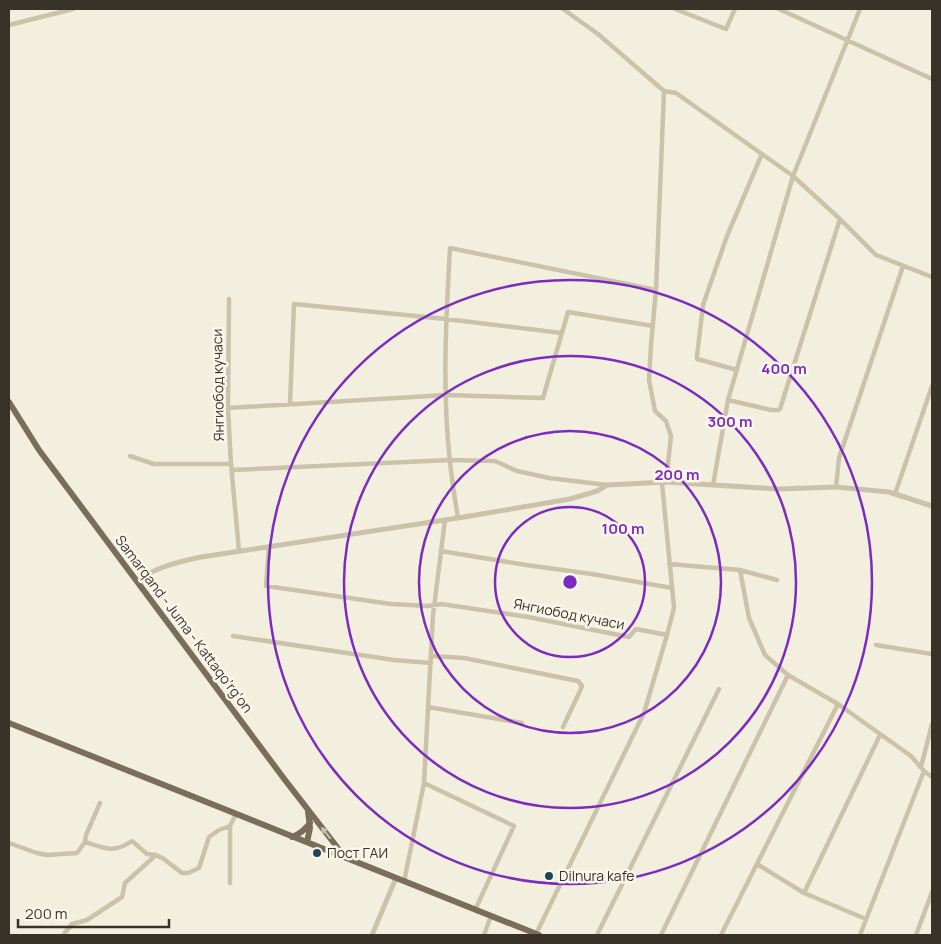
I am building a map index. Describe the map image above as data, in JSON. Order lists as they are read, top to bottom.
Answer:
{
  "streets": {
    "main road": ["Samarqand - Juma - Kattaqo‘rg‘on"],
    "street": ["Янгиобод кучаси"]
  },
  "places": ["Пост ГАИ", "Dilnura kafe"],
  "scale_bar": "200 m",
  "rings": [
    "400 m",
    "300 m",
    "200 m",
    "100 m"
  ]
}
